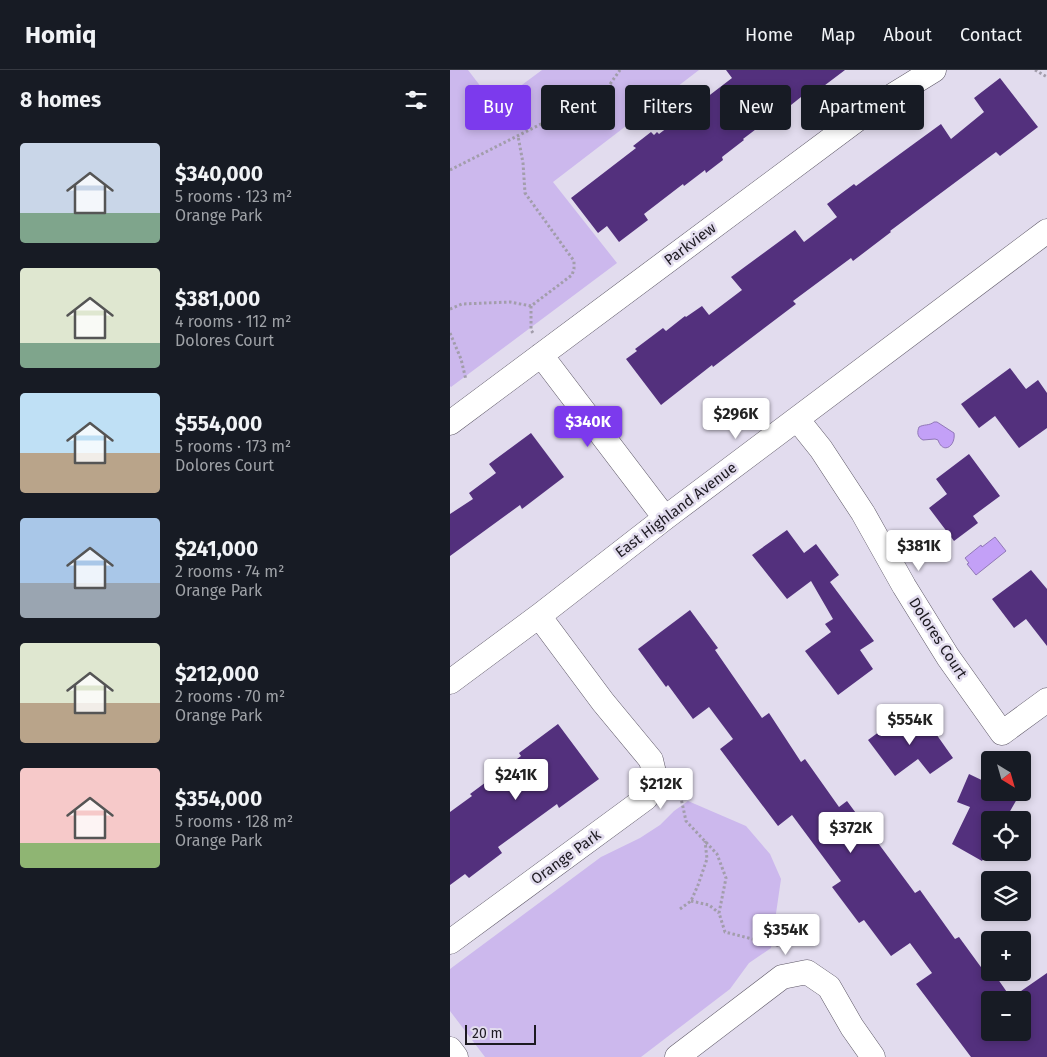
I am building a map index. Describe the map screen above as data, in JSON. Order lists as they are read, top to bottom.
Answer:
{
  "streets": {
    "street": [
      "Parkview",
      "East Highland Avenue",
      "Dolores Court",
      "Orange Park"
    ]
  },
  "crossings": [
    ["East Highland Avenue", "Dolores Court"]
  ],
  "scale_bar": "20 m",
  "north": "bottom right",
  "page": {
    "header": "Homiq",
    "nav": [
      "Home",
      "Map",
      "About",
      "Contact"
    ],
    "heading": "8 homes",
    "chip": [
      "Buy",
      "Rent",
      "Filters",
      "New",
      "Apartment"
    ],
    "list": [
      {
        "name": "$340,000",
        "note": "5 rooms · 123 m² · Orange Park"
      },
      {
        "name": "$381,000",
        "note": "4 rooms · 112 m² · Dolores Court"
      },
      {
        "name": "$554,000",
        "note": "5 rooms · 173 m² · Dolores Court"
      },
      {
        "name": "$241,000",
        "note": "2 rooms · 74 m² · Orange Park"
      },
      {
        "name": "$212,000",
        "note": "2 rooms · 70 m² · Orange Park"
      },
      {
        "name": "$354,000",
        "note": "5 rooms · 128 m² · Orange Park"
      }
    ],
    "price": [
      "$296K",
      "$340K",
      "$381K",
      "$554K",
      "$241K",
      "$212K",
      "$372K",
      "$354K"
    ],
    "map_buttons": ["+", "−"],
    "scale": "20 m"
  }
}
